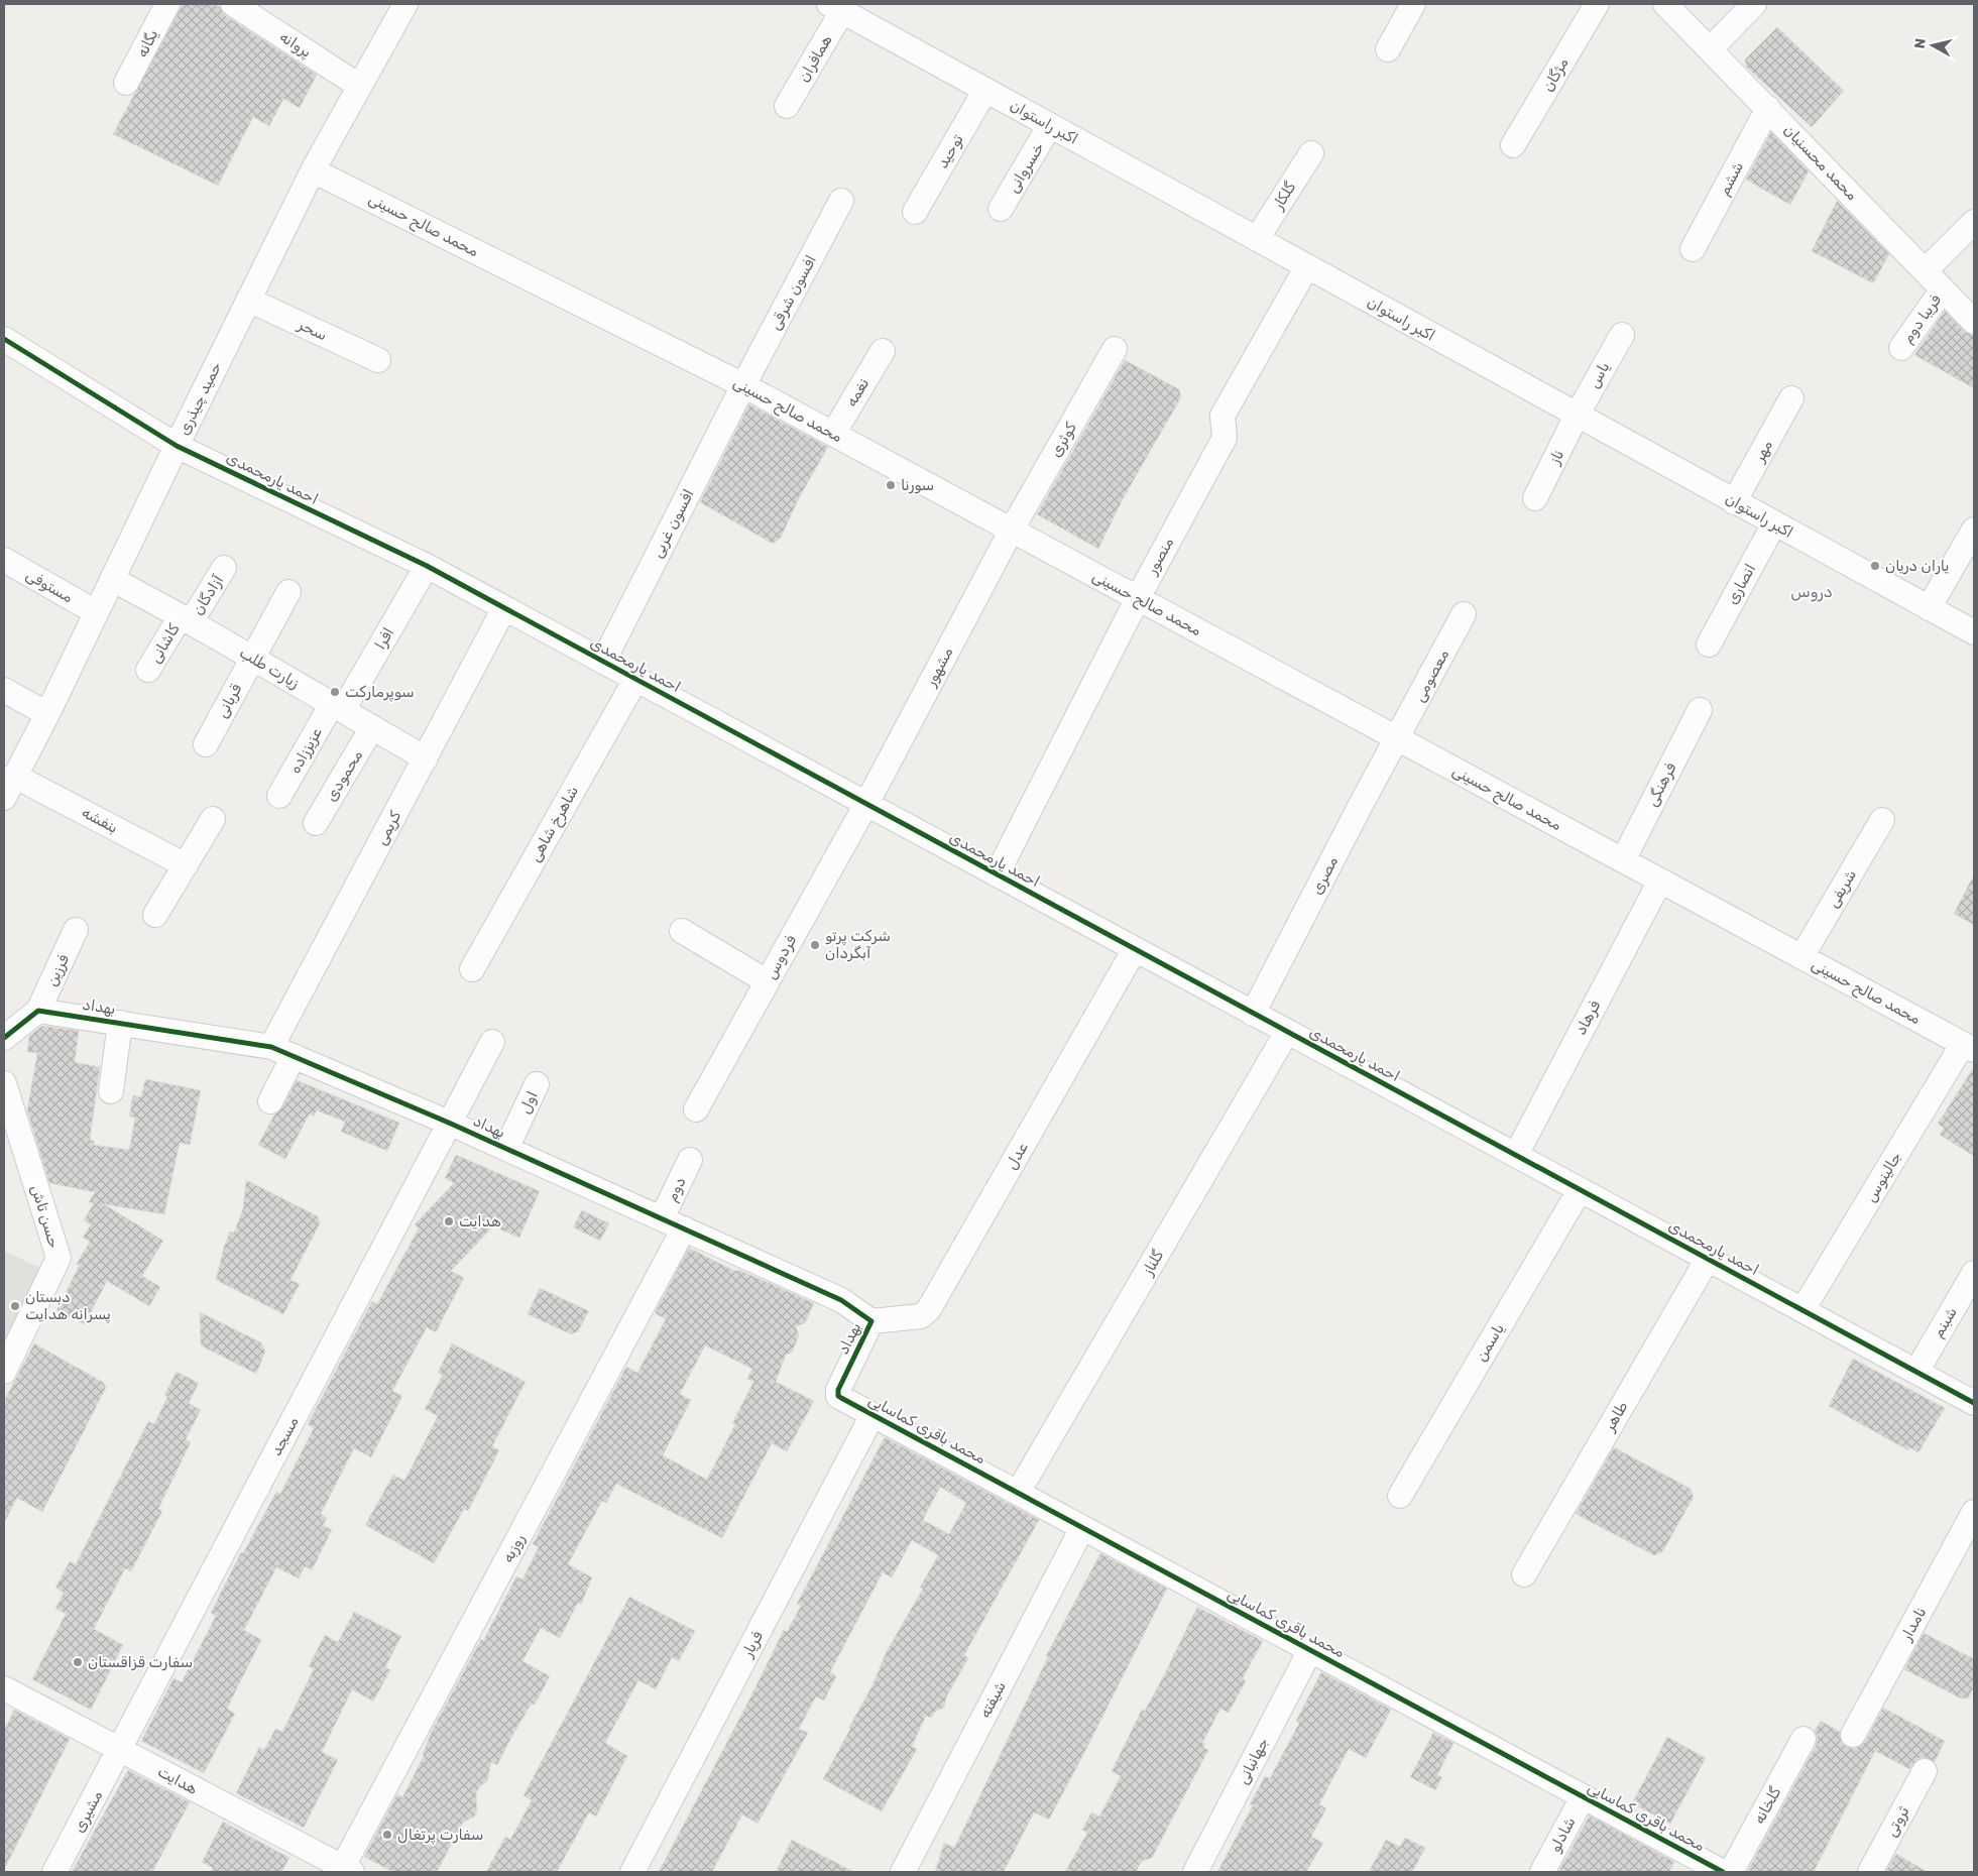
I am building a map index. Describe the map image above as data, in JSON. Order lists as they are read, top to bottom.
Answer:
{
  "streets": {
    "street": [
      "یگانه",
      "پروانه",
      "همافران",
      "مژگان",
      "اکبر راستوان",
      "توحید",
      "محمد محسنیان",
      "خسروانی",
      "ششم",
      "گلکار",
      "محمد صالح حسینی",
      "افسون شرقی",
      "فریبا دوم",
      "سحر",
      "یاس",
      "نغمه",
      "حمید چیذری",
      "کوثری",
      "مهر",
      "ناز",
      "احمد یارمحمدی",
      "افسون غربی",
      "منصور",
      "انصاری",
      "مستوفی",
      "آزادگان",
      "افرا",
      "کاشانی",
      "مشهور",
      "زیارت طلب",
      "معصومی",
      "قربانی",
      "عزیززاده",
      "محمودی",
      "فرهنگی",
      "بنفشه",
      "شاهرخ شاهی",
      "کریمی",
      "مصری",
      "شریفی",
      "فردوس",
      "فرزین",
      "بهداد",
      "فرهاد",
      "اول",
      "عدل",
      "جالینوس",
      "دوم",
      "حسن تاش",
      "گلناز",
      "شبنم",
      "یاسمن",
      "طاهر",
      "محمد باقری کماسایی",
      "مسجد",
      "روزبه",
      "نامدار",
      "فریار",
      "شیفته",
      "جهانبانی",
      "هدایت",
      "گلخانه",
      "مشیری",
      "ثروتی",
      "شادلو"
    ]
  },
  "crossings": [
    ["پروانه", "حمید چیذری"],
    ["همافران", "اکبر راستوان"],
    ["اکبر راستوان", "توحید"],
    ["اکبر راستوان", "خسروانی"],
    ["اکبر راستوان", "گلکار"],
    ["اکبر راستوان", "یاس"],
    ["اکبر راستوان", "مهر"],
    ["اکبر راستوان", "ناز"],
    ["اکبر راستوان", "منصور"],
    ["اکبر راستوان", "انصاری"],
    ["محمد محسنیان", "ششم"],
    ["محمد محسنیان", "فریبا دوم"],
    ["محمد صالح حسینی", "افسون شرقی"],
    ["محمد صالح حسینی", "نغمه"],
    ["محمد صالح حسینی", "حمید چیذری"],
    ["محمد صالح حسینی", "کوثری"],
    ["محمد صالح حسینی", "افسون غربی"],
    ["محمد صالح حسینی", "منصور"],
    ["محمد صالح حسینی", "مشهور"],
    ["محمد صالح حسینی", "معصومی"],
    ["محمد صالح حسینی", "فرهنگی"],
    ["محمد صالح حسینی", "مصری"],
    ["محمد صالح حسینی", "شریفی"],
    ["محمد صالح حسینی", "فرهاد"],
    ["محمد صالح حسینی", "جالینوس"],
    ["افسون شرقی", "افسون غربی"],
    ["سحر", "حمید چیذری"],
    ["یاس", "ناز"],
    ["حمید چیذری", "احمد یارمحمدی"],
    ["حمید چیذری", "مستوفی"],
    ["حمید چیذری", "زیارت طلب"],
    ["حمید چیذری", "بنفشه"],
    ["کوثری", "مشهور"],
    ["احمد یارمحمدی", "افسون غربی"],
    ["احمد یارمحمدی", "منصور"],
    ["احمد یارمحمدی", "افرا"],
    ["احمد یارمحمدی", "مشهور"],
    ["احمد یارمحمدی", "شاهرخ شاهی"],
    ["احمد یارمحمدی", "کریمی"],
    ["احمد یارمحمدی", "مصری"],
    ["احمد یارمحمدی", "فردوس"],
    ["احمد یارمحمدی", "فرهاد"],
    ["احمد یارمحمدی", "عدل"],
    ["احمد یارمحمدی", "جالینوس"],
    ["احمد یارمحمدی", "گلناز"],
    ["احمد یارمحمدی", "شبنم"],
    ["احمد یارمحمدی", "یاسمن"],
    ["احمد یارمحمدی", "طاهر"],
    ["آزادگان", "کاشانی"],
    ["آزادگان", "زیارت طلب"],
    ["افرا", "زیارت طلب"],
    ["افرا", "عزیززاده"],
    ["کاشانی", "زیارت طلب"],
    ["مشهور", "فردوس"],
    ["زیارت طلب", "قربانی"],
    ["زیارت طلب", "عزیززاده"],
    ["زیارت طلب", "محمودی"],
    ["زیارت طلب", "کریمی"],
    ["معصومی", "مصری"],
    ["کریمی", "بهداد"],
    ["فرزین", "بهداد"],
    ["بهداد", "اول"],
    ["بهداد", "عدل"],
    ["بهداد", "دوم"],
    ["بهداد", "محمد باقری کماسایی"],
    ["بهداد", "مسجد"],
    ["بهداد", "روزبه"],
    ["گلناز", "محمد باقری کماسایی"],
    ["محمد باقری کماسایی", "فریار"],
    ["محمد باقری کماسایی", "شیفته"],
    ["محمد باقری کماسایی", "جهانبانی"],
    ["محمد باقری کماسایی", "شادلو"],
    ["مسجد", "هدایت"],
    ["مسجد", "مشیری"],
    ["روزبه", "هدایت"],
    ["هدایت", "مشیری"]
  ],
  "districts": ["دروس"],
  "places": [
    "سورنا",
    "یاران دریان",
    "سوپرمارکت",
    "شرکت پرتو آبگردان",
    "هدایت",
    "دبستان پسرانه هدایت",
    "سفارت قزاقستان",
    "سفارت پرتغال"
  ],
  "north": "left"
}
